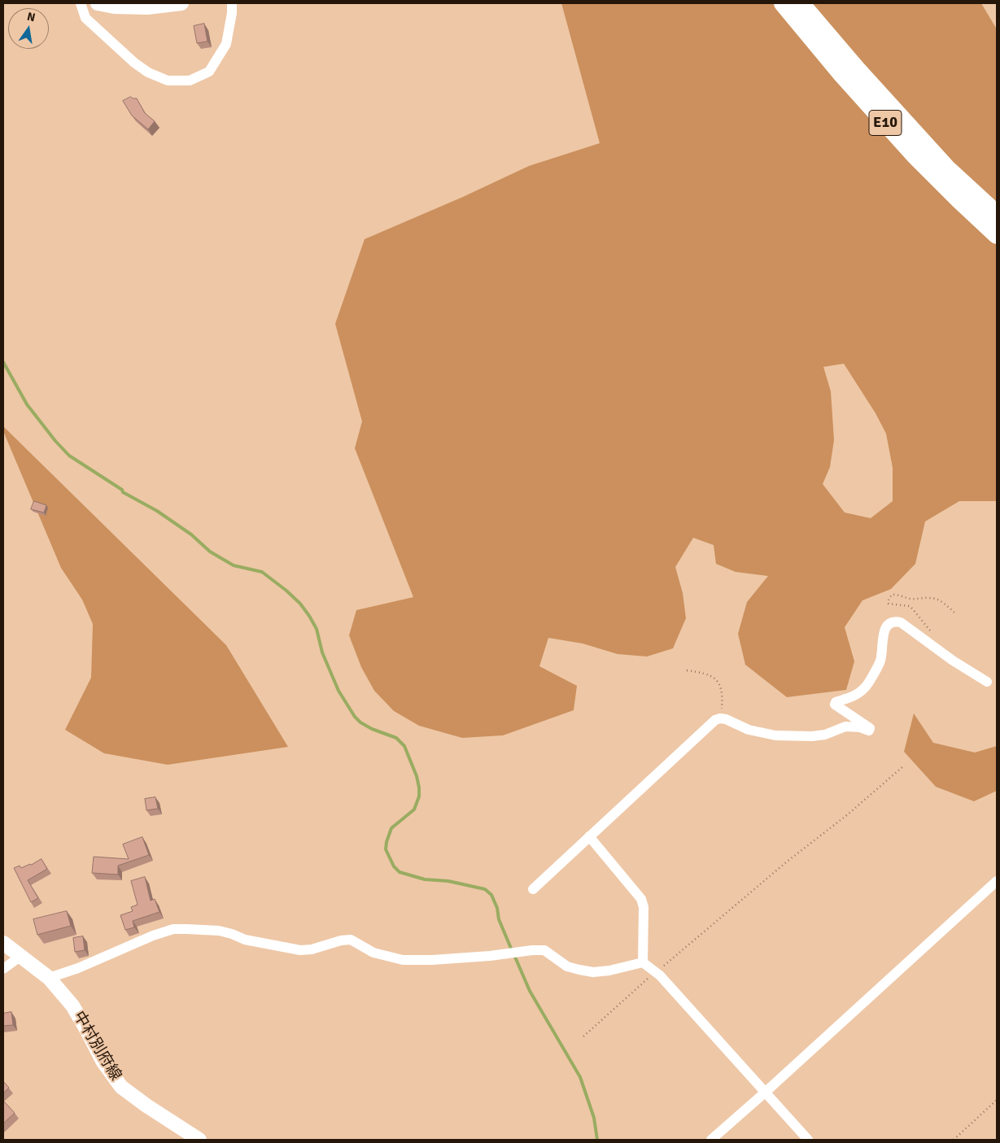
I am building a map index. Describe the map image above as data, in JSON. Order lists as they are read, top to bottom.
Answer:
{
  "streets": {
    "highway": ["E10"],
    "main road": ["中村別府線"]
  },
  "north": "top"
}
